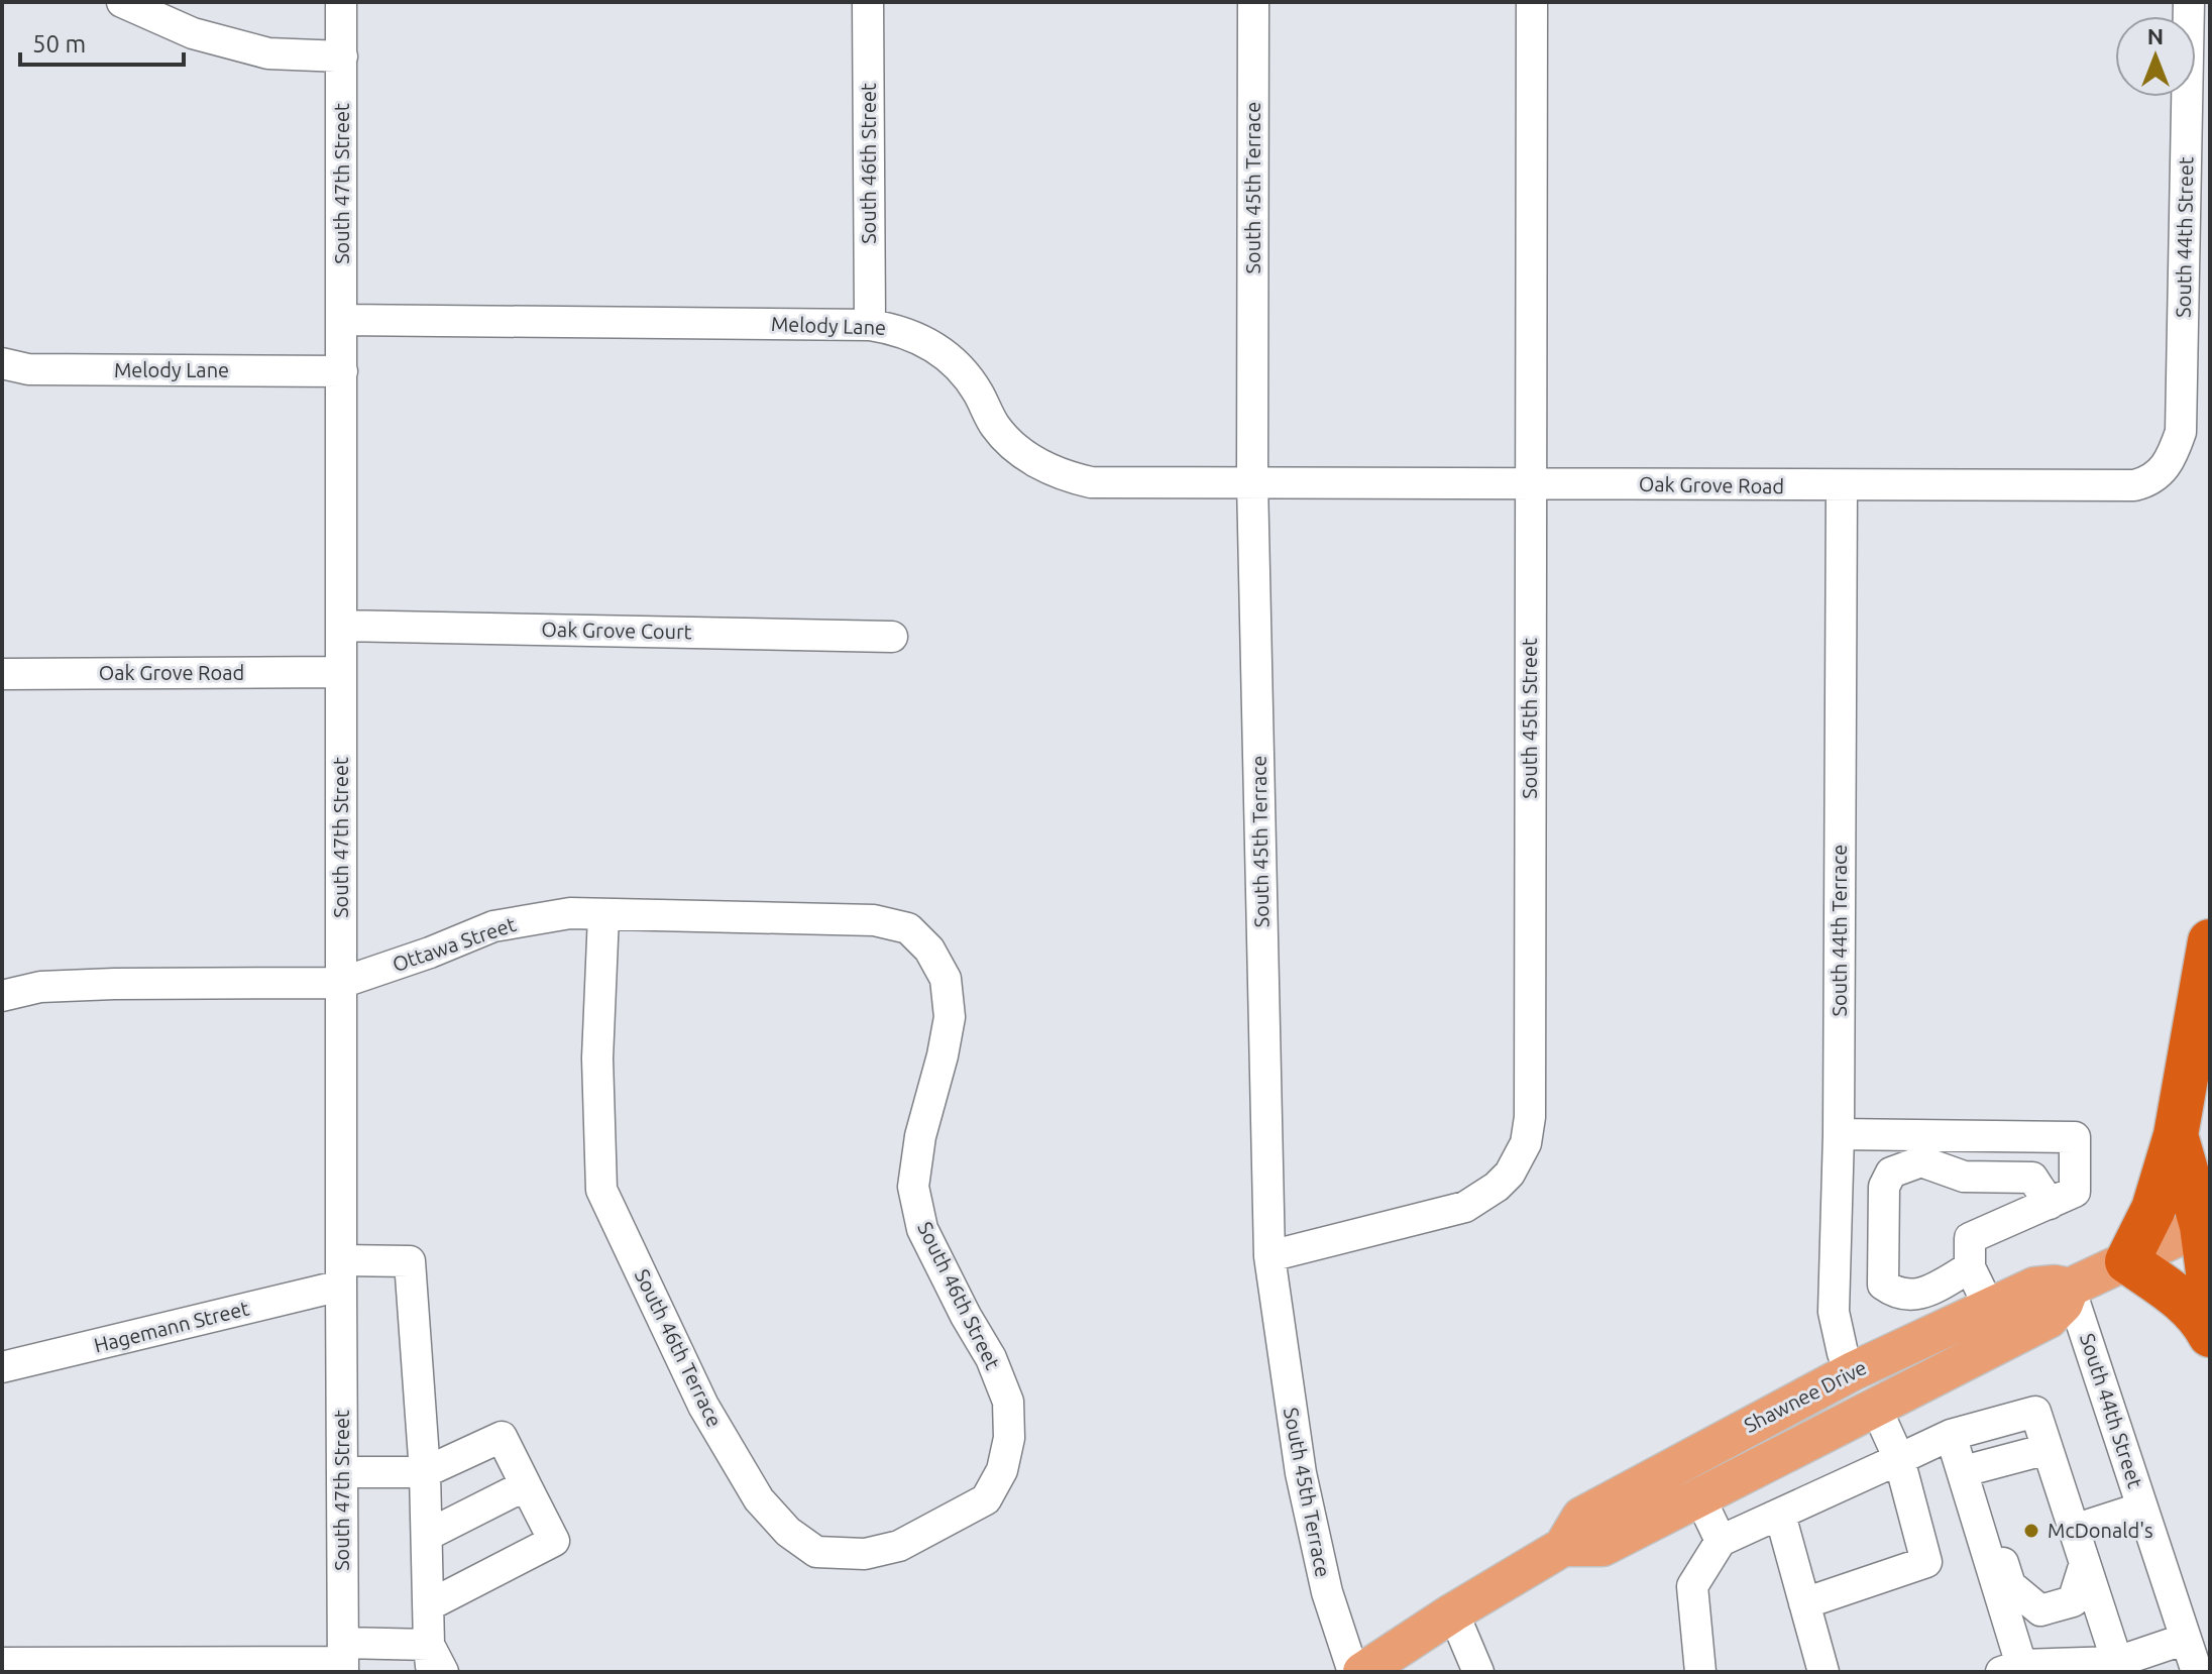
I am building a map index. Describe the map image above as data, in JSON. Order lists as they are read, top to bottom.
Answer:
{
  "streets": {
    "main road": ["Shawnee Drive"],
    "street": [
      "South 46th Street",
      "South 47th Street",
      "South 45th Terrace",
      "South 44th Street",
      "Melody Lane",
      "Oak Grove Road",
      "Oak Grove Court",
      "South 45th Street",
      "South 44th Terrace",
      "Ottawa Street",
      "Hagemann Street",
      "South 46th Terrace"
    ]
  },
  "crossings": [
    ["South 46th Street", "Melody Lane"],
    ["South 46th Street", "Ottawa Street"],
    ["South 46th Street", "South 46th Terrace"],
    ["South 47th Street", "Melody Lane"],
    ["South 47th Street", "Oak Grove Road"],
    ["South 47th Street", "Oak Grove Court"],
    ["South 47th Street", "Ottawa Street"],
    ["South 47th Street", "Hagemann Street"],
    ["South 45th Terrace", "Melody Lane"],
    ["South 45th Terrace", "Oak Grove Road"],
    ["South 45th Terrace", "South 45th Street"],
    ["South 44th Street", "Oak Grove Road"],
    ["South 44th Street", "Shawnee Drive"],
    ["Melody Lane", "Oak Grove Road"],
    ["Oak Grove Road", "South 45th Street"],
    ["Oak Grove Road", "South 44th Terrace"],
    ["South 44th Terrace", "Shawnee Drive"],
    ["Ottawa Street", "South 46th Terrace"]
  ],
  "places": ["McDonald's"],
  "scale_bar": "50 m",
  "north": "top"
}
